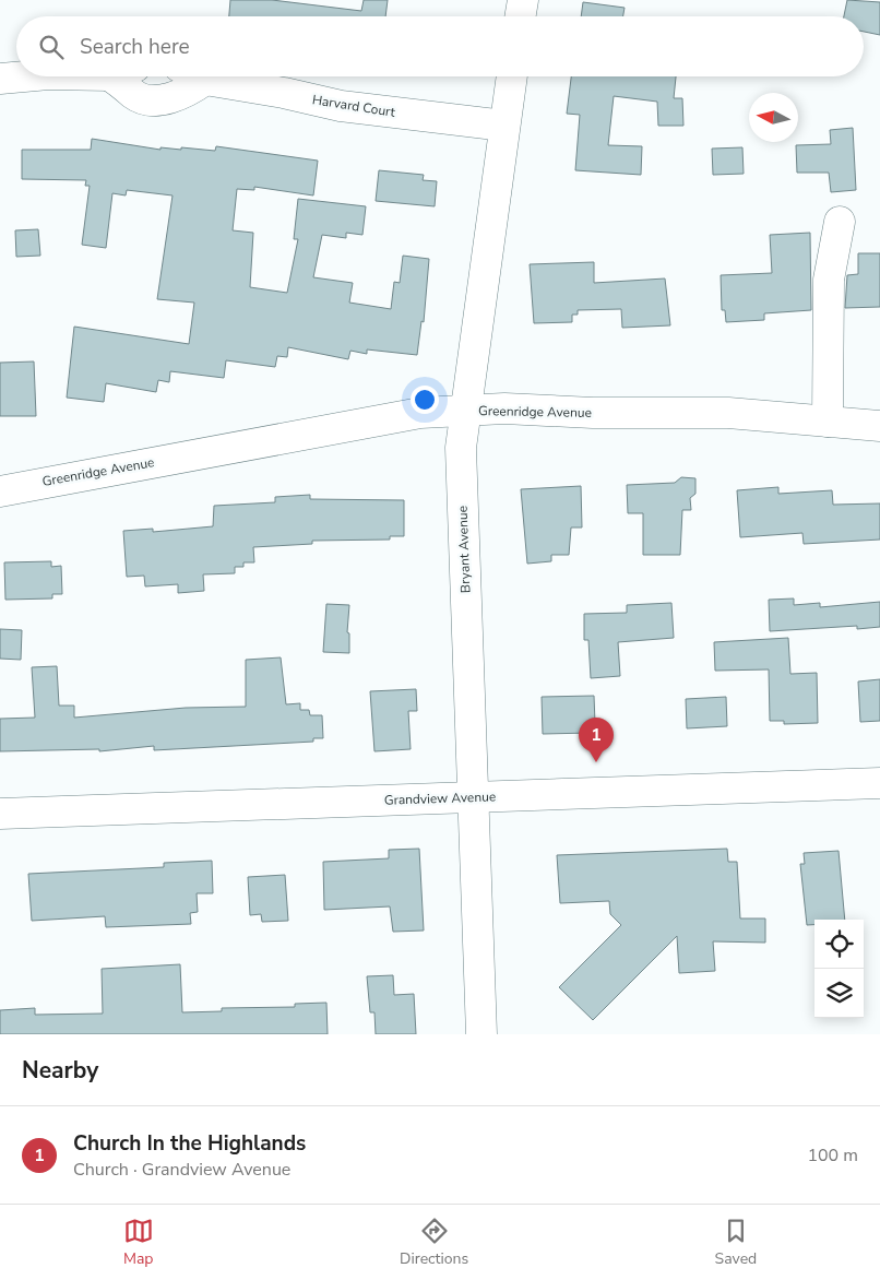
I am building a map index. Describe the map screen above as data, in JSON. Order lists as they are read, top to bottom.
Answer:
{
  "streets": {
    "street": [
      "Harvard Court",
      "Greenridge Avenue",
      "Bryant Avenue",
      "Grandview Avenue"
    ]
  },
  "crossings": [
    ["Harvard Court", "Bryant Avenue"],
    ["Greenridge Avenue", "Bryant Avenue"],
    ["Bryant Avenue", "Grandview Avenue"]
  ],
  "north": "left",
  "page": {
    "search": "Search here",
    "pins": "1",
    "heading": "Nearby",
    "list": [
      {
        "mark": "1",
        "name": "Church In the Highlands",
        "note": "Church · Grandview Avenue",
        "value": "100 m"
      }
    ],
    "nav": ["Map", "Directions", "Saved"]
  }
}
